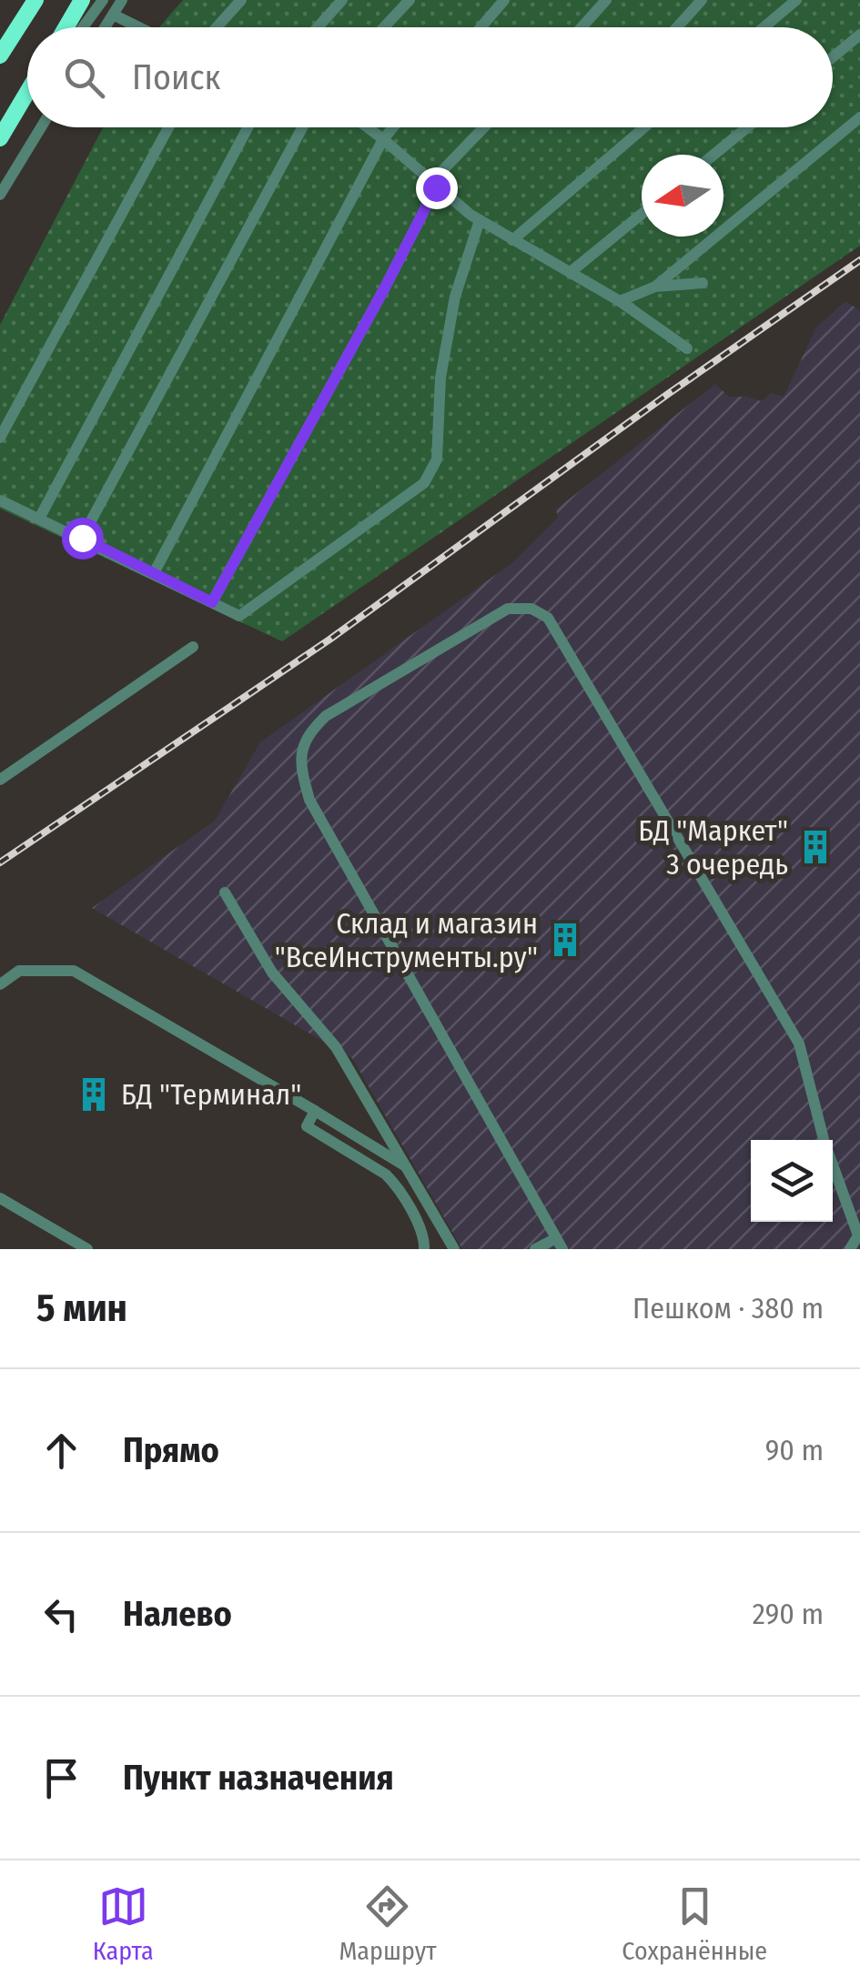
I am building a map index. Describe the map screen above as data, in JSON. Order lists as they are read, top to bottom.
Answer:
{
  "places": {
    "building": ["БД \"Маркет\" 3 очередь", "Склад и магазин \"ВсеИнструменты.ру\"", "БД \"Терминал\""]
  },
  "north": "left",
  "page": {
    "search": "Поиск",
    "heading": ["5 мин", "Пешком · 380 m"],
    "list": [
      ["Прямо", "90 m"],
      ["Налево", "290 m"],
      "Пункт назначения"
    ],
    "nav": ["Карта", "Маршрут", "Сохранённые"]
  }
}
